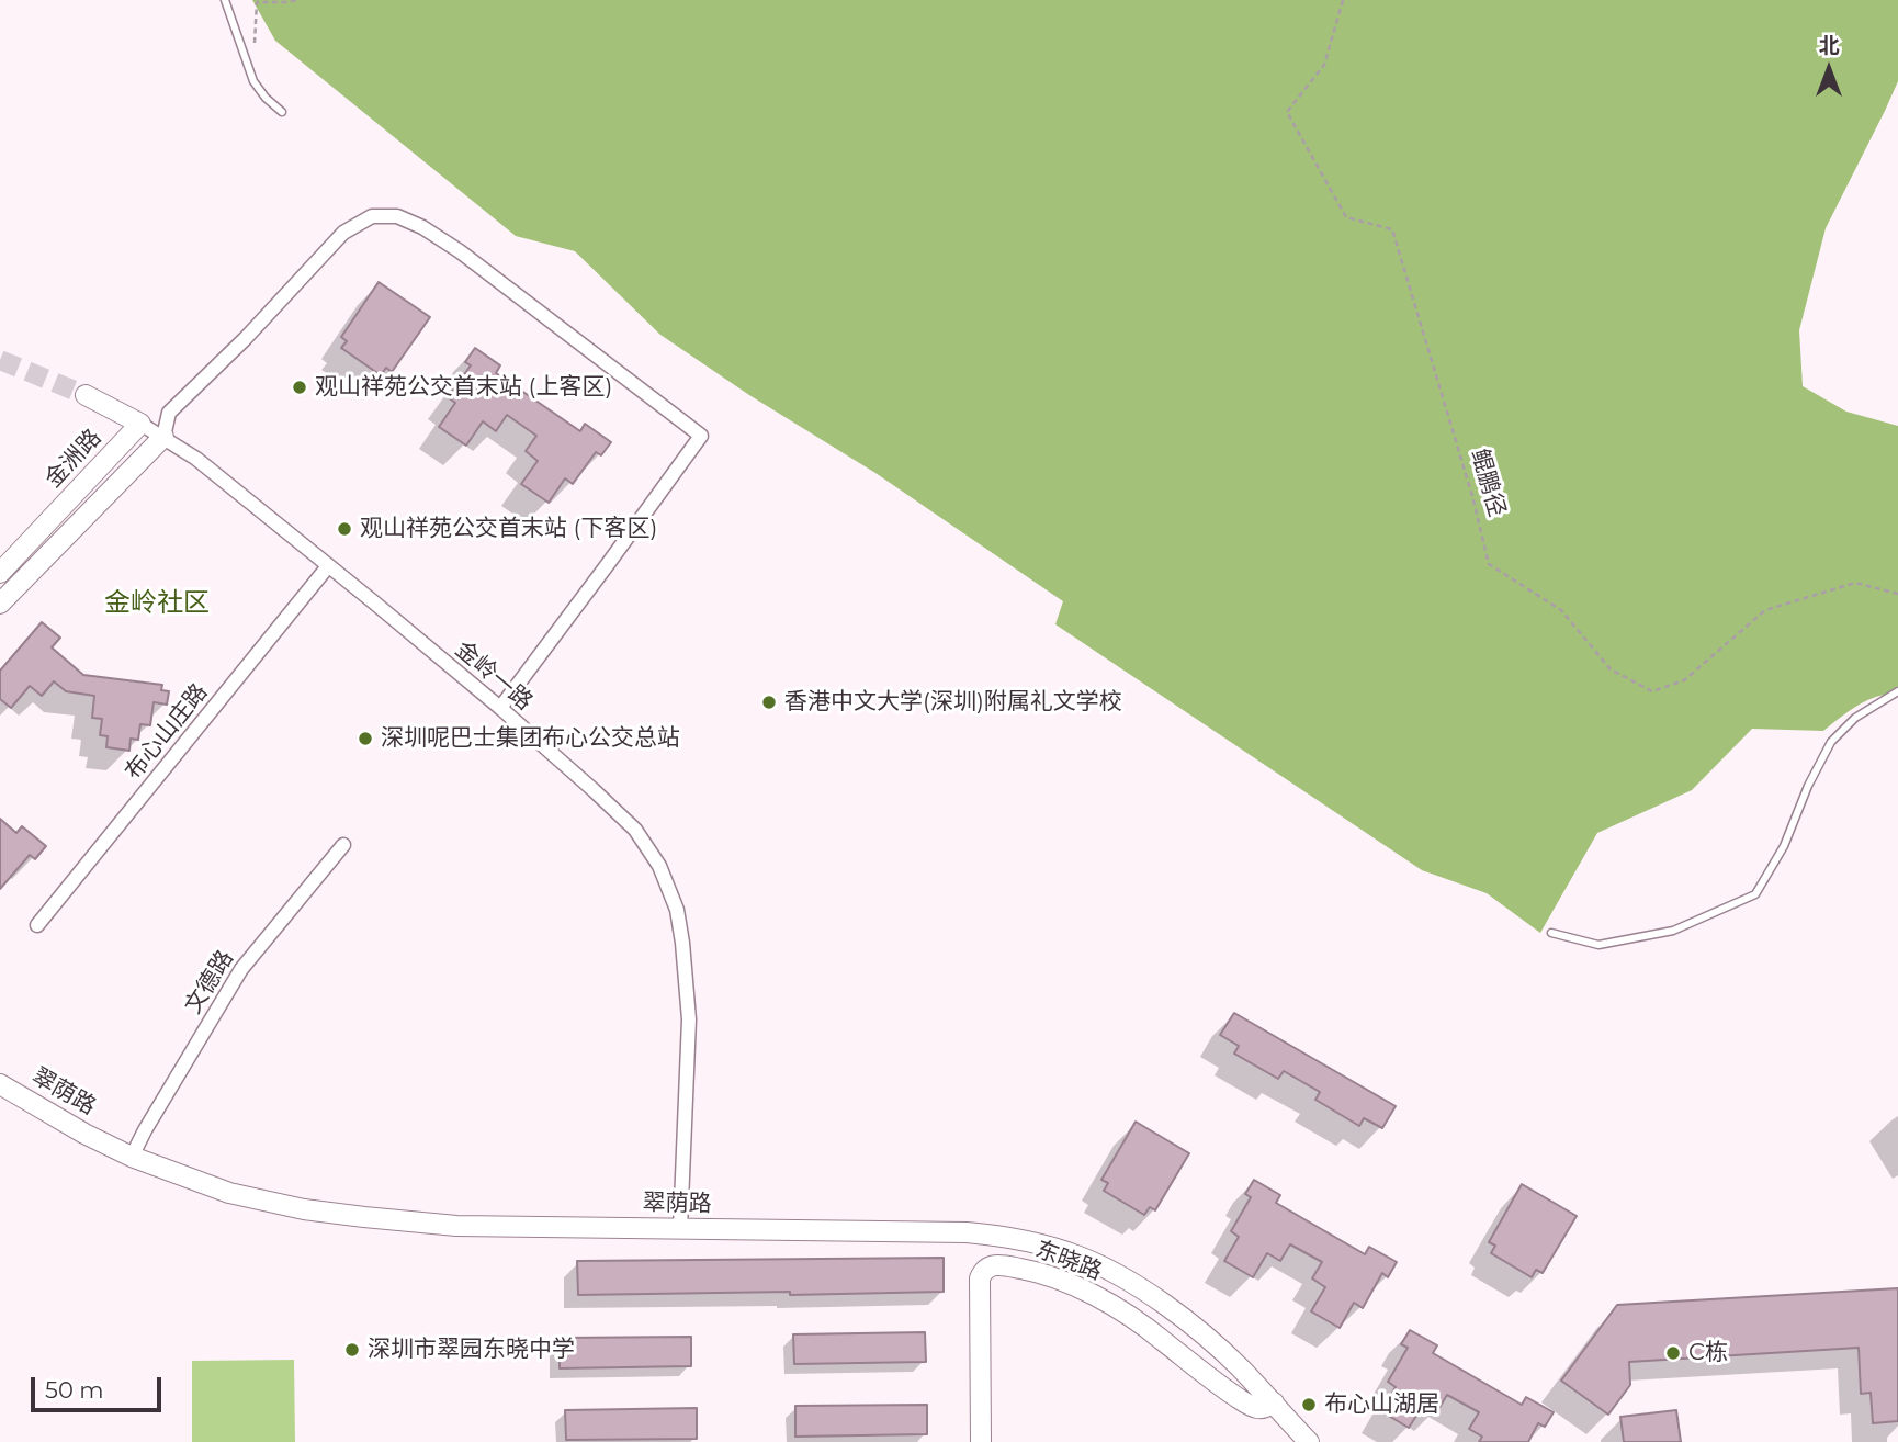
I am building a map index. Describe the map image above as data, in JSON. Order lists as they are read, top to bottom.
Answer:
{
  "streets": {
    "street": [
      "金洲路",
      "金岭一路",
      "布心山庄路",
      "文德路",
      "翠荫路",
      "东晓路"
    ],
    "path": ["鲲鹏径"]
  },
  "crossings": [
    ["金洲路", "金岭一路"],
    ["金岭一路", "布心山庄路"],
    ["金岭一路", "翠荫路"],
    ["文德路", "翠荫路"],
    ["翠荫路", "东晓路"]
  ],
  "districts": ["金岭社区"],
  "places": [
    "观山祥苑公交首末站 (上客区)",
    "观山祥苑公交首末站 (下客区)",
    "香港中文大学(深圳)附属礼文学校",
    "深圳呢巴士集团布心公交总站",
    "深圳市翠园东晓中学",
    "C栋",
    "布心山湖居"
  ],
  "scale_bar": "50 m",
  "north": "top"
}
